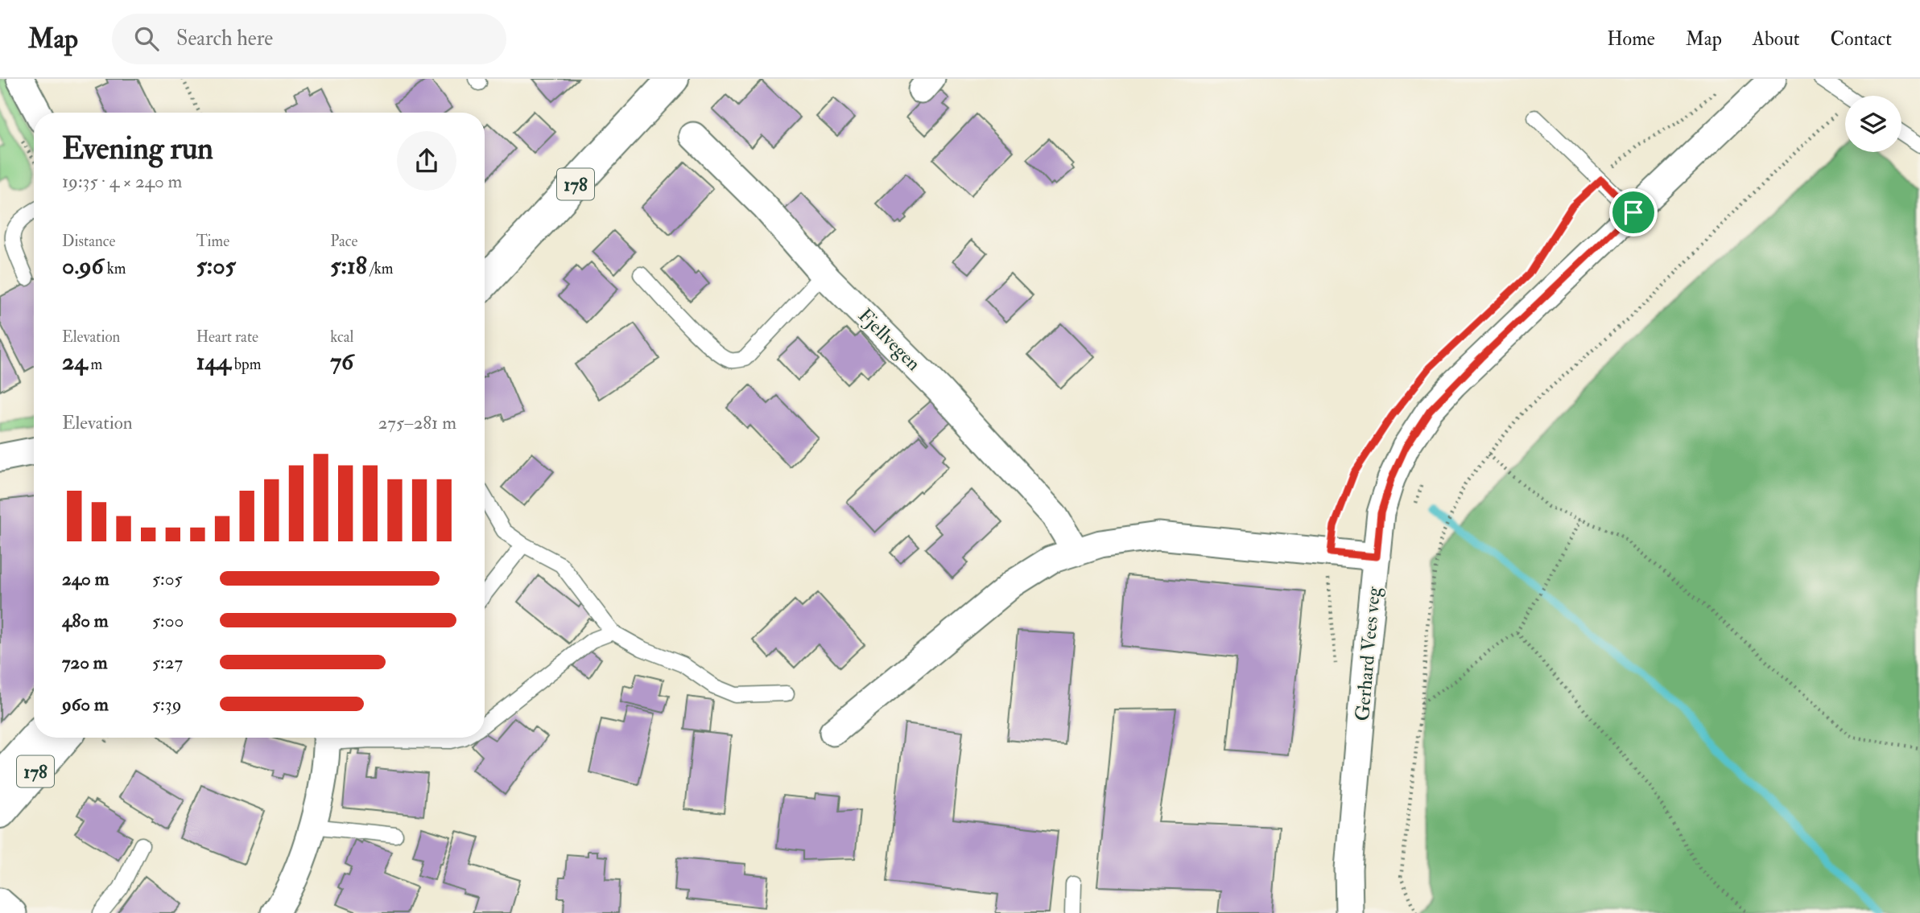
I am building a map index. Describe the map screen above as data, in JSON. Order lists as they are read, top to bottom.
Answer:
{
  "streets": {
    "main road": ["178"],
    "street": ["Fjellvegen", "Gerhard Vees veg"]
  },
  "page": {
    "header": "Map",
    "search": "Search here",
    "nav": [
      "Home",
      "Map",
      "About",
      "Contact"
    ],
    "heading": ["Evening run", "19:35 · 4 × 240 m"],
    "stats": [
      ["Distance", "0.96 km"],
      ["Time", "5:05"],
      ["Pace", "5:18 /km"],
      ["Elevation", "24 m"],
      ["Heart rate", "144 bpm"],
      ["kcal", "76"]
    ],
    "chart": ["Elevation", "275–281 m"],
    "list": [
      {
        "name": "240 m",
        "note": "5:05"
      },
      {
        "name": "480 m",
        "note": "5:00"
      },
      {
        "name": "720 m",
        "note": "5:27"
      },
      {
        "name": "960 m",
        "note": "5:39"
      }
    ]
  }
}
